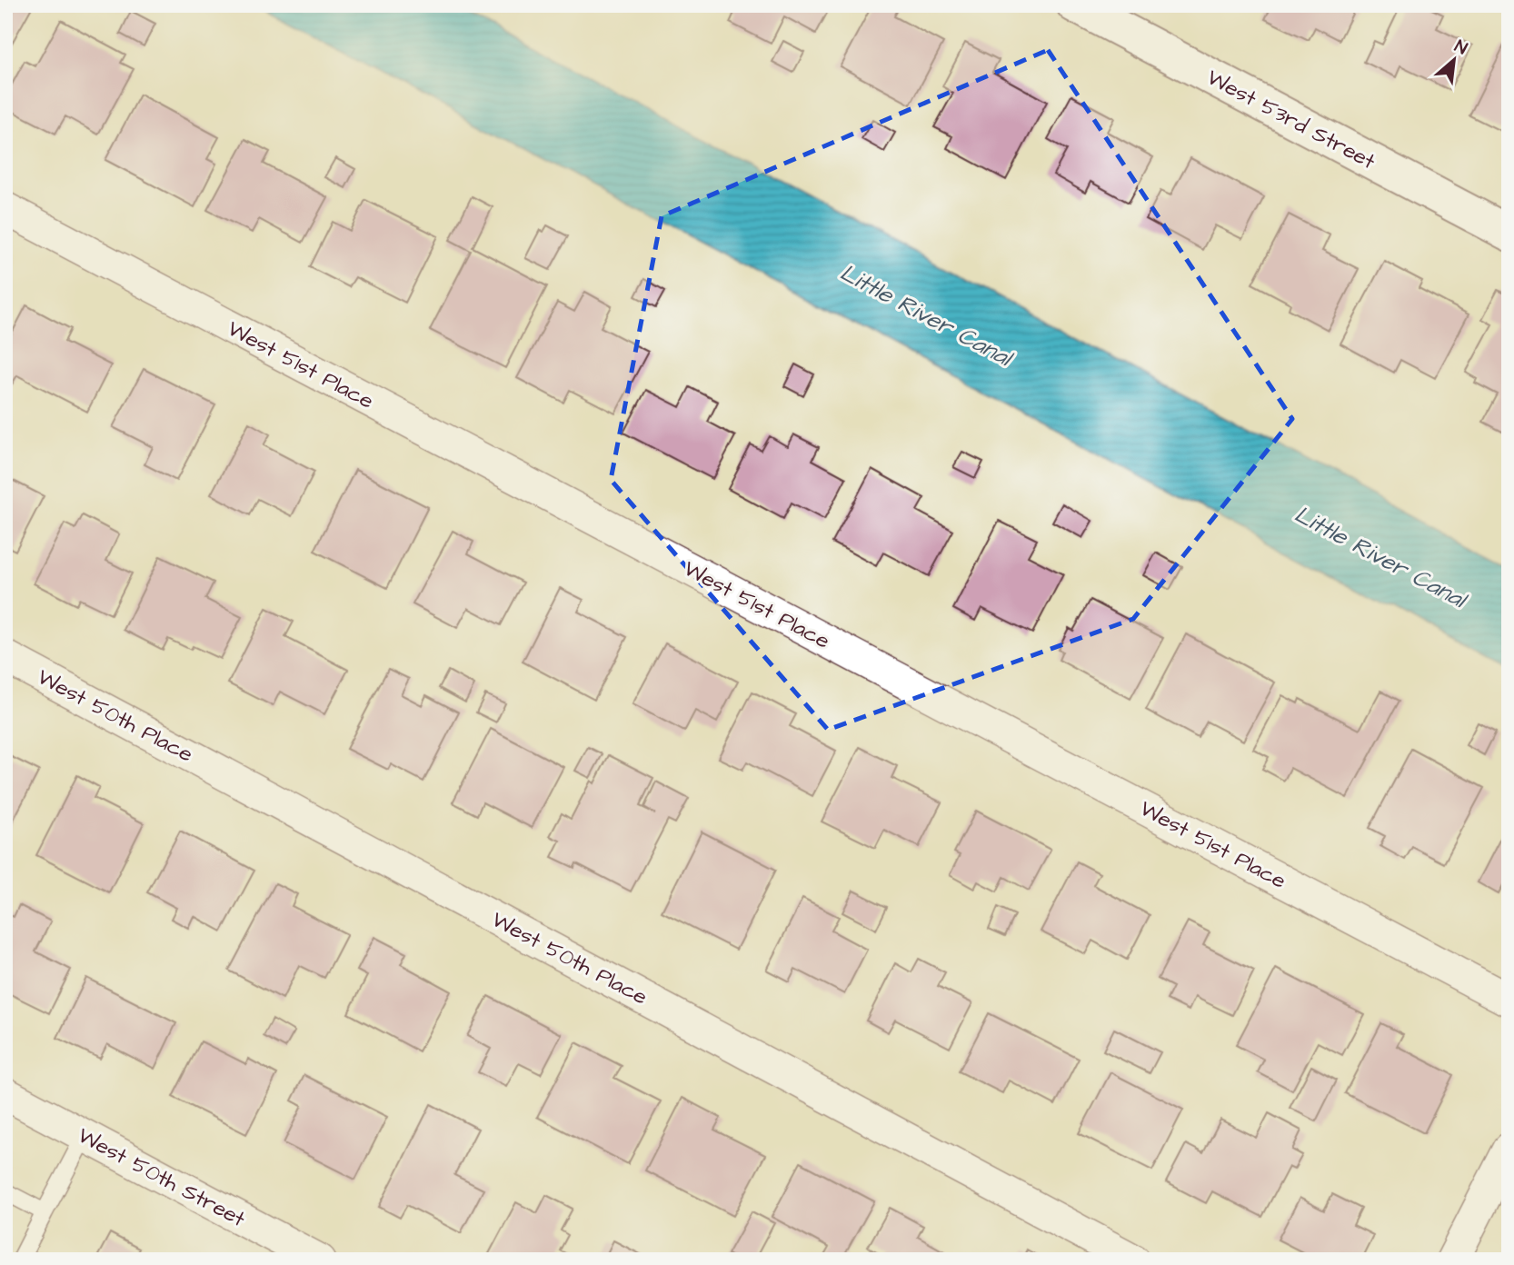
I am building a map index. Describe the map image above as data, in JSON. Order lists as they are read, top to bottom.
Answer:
{
  "streets": {
    "street": [
      "West 53rd Street",
      "West 51st Place",
      "West 50th Place",
      "West 50th Street"
    ]
  },
  "water": ["Little River Canal"],
  "north": "top right"
}
